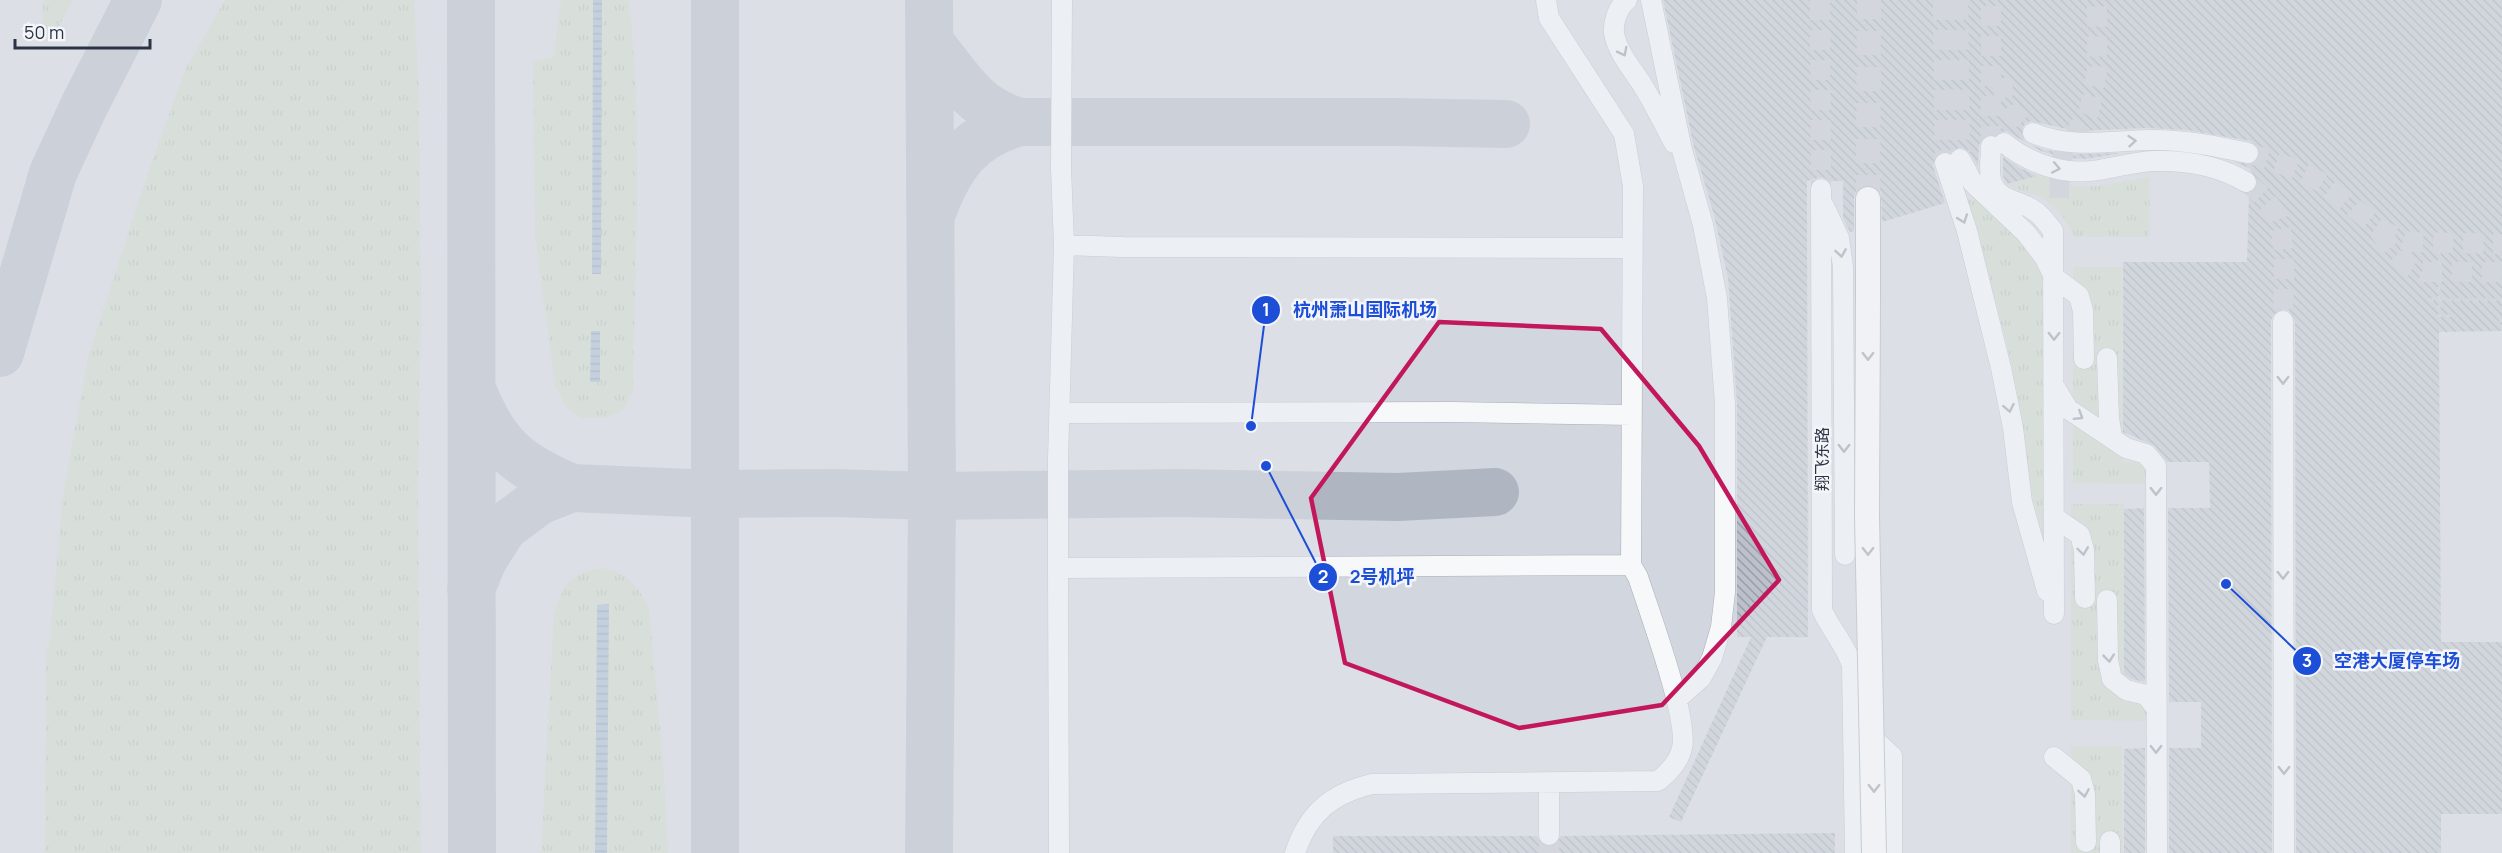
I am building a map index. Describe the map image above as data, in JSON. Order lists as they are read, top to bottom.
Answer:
{
  "streets": {
    "street": ["翔飞东路"]
  },
  "places": ["杭州萧山国际机场", "2号机坪", "空港大厦停车场"],
  "scale_bar": "50 m"
}
